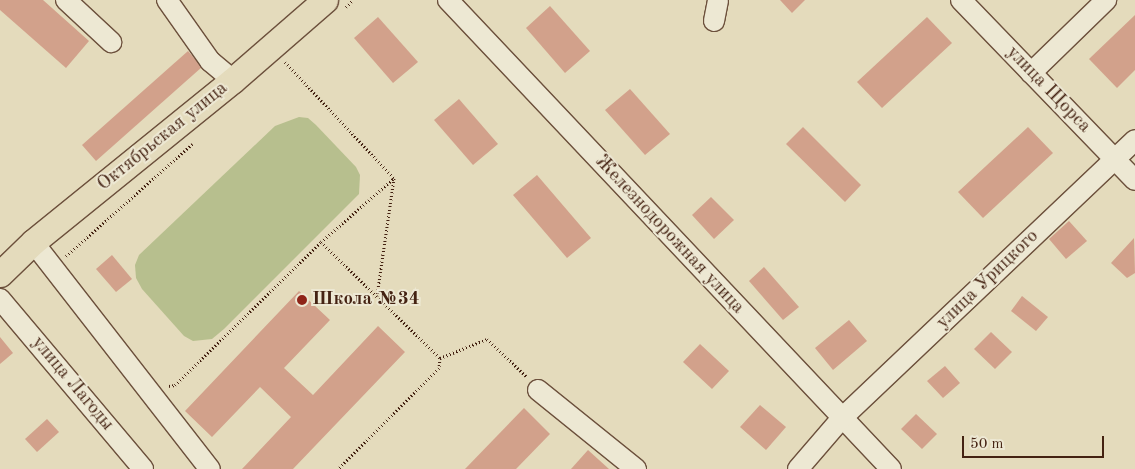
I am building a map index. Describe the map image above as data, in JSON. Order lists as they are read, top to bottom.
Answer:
{
  "streets": {
    "main road": ["Октябрьская улица"],
    "street": [
      "улица Щорса",
      "Железнодорожная улица",
      "улица Урицкого",
      "улица Лагоды"
    ]
  },
  "crossings": [
    ["улица Щорса", "улица Урицкого"],
    ["Железнодорожная улица", "улица Урицкого"]
  ],
  "places": ["Школа №34"],
  "scale_bar": "50 m"
}
